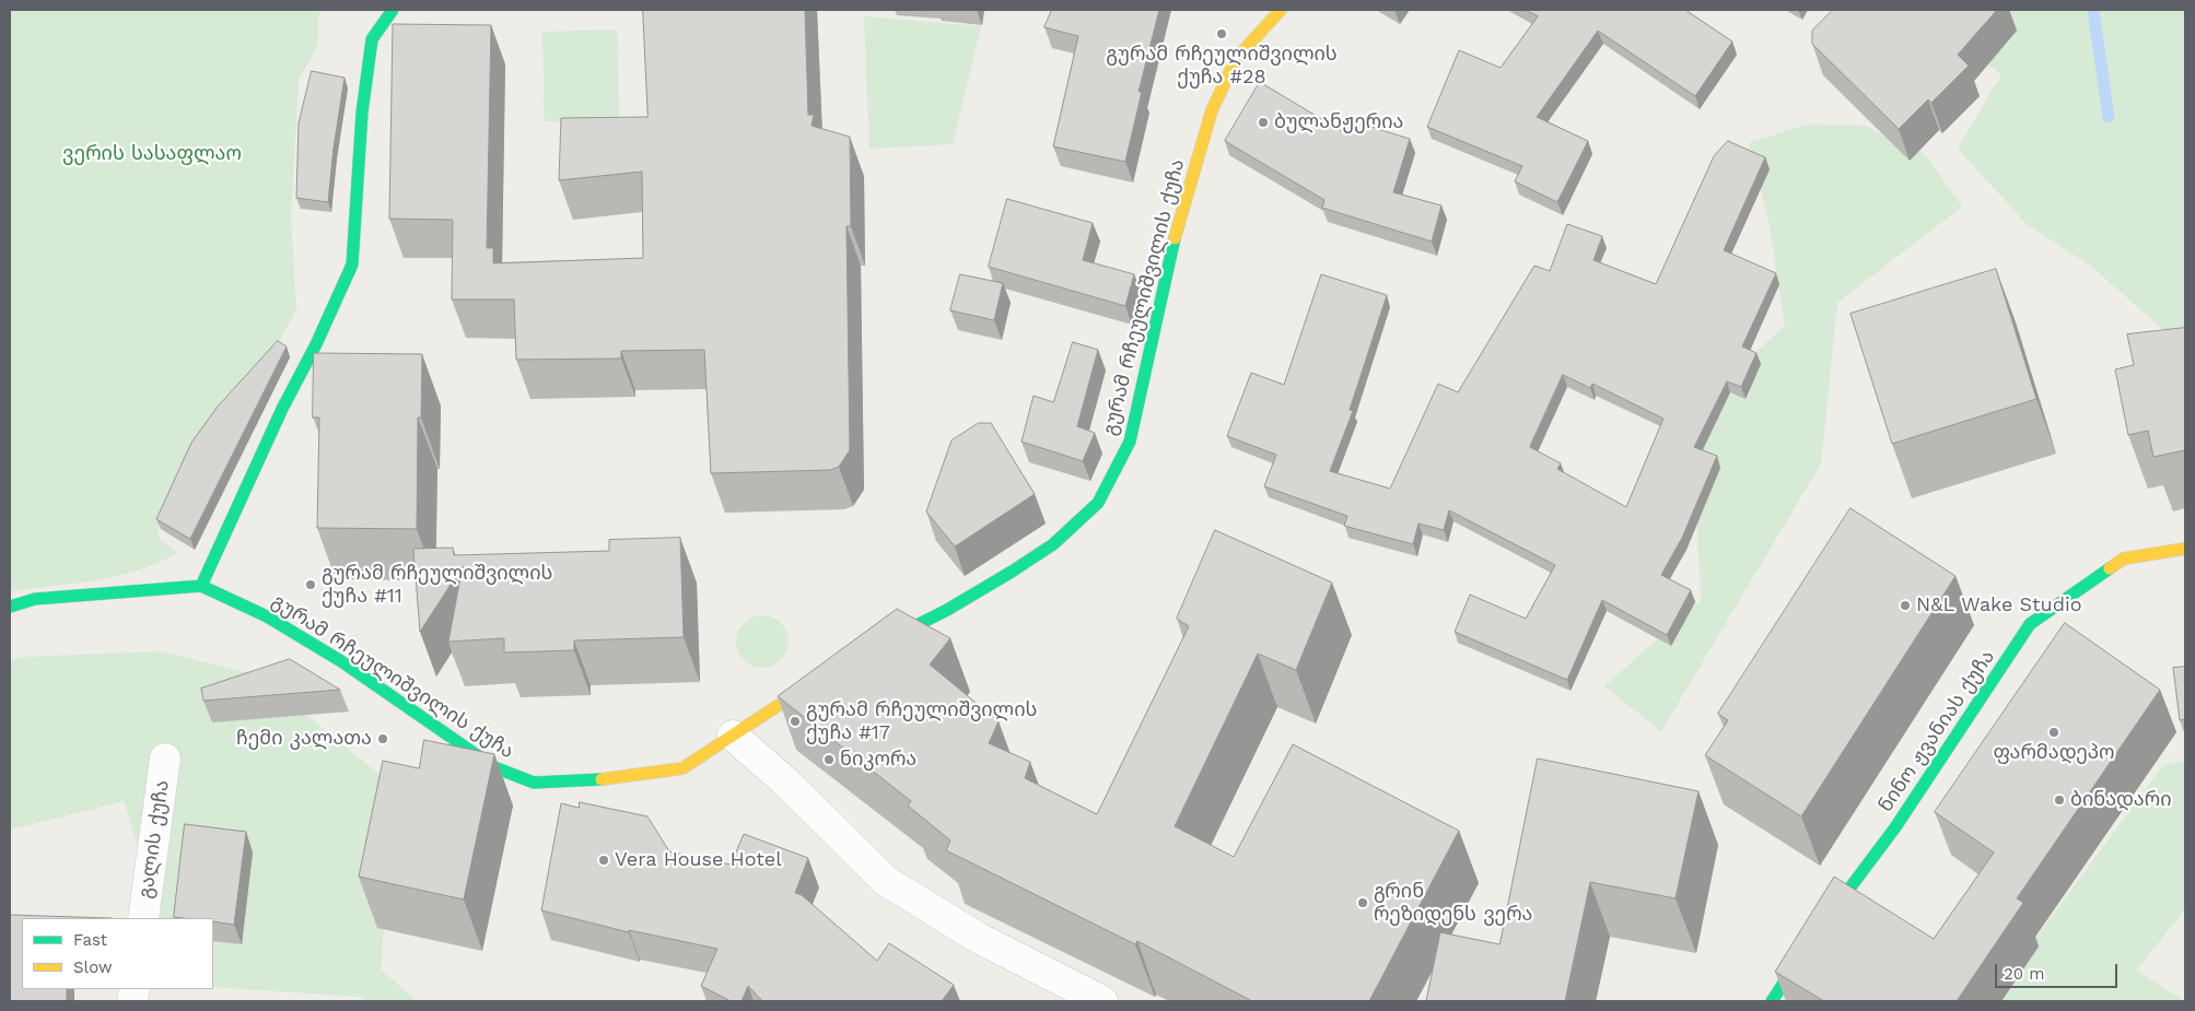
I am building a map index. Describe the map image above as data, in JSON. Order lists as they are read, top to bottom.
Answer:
{
  "streets": {
    "street": ["გურამ რჩეულიშვილის ქუჩა", "ნინო ჟვანიას ქუჩა", "გალის ქუჩა"]
  },
  "parks": ["ვერის სასაფლაო"],
  "places": [
    "გურამ რჩეულიშვილის ქუჩა #28",
    "ბულანჟერია",
    "გურამ რჩეულიშვილის ქუჩა #11",
    "N&L Wake Studio",
    "გურამ რჩეულიშვილის ქუჩა #17",
    "ფარმადეპო",
    "ჩემი კალათა",
    "ნიკორა",
    "ბინადარი",
    "Vera House Hotel",
    "გრინ რეზიდენს ვერა"
  ],
  "legend": ["Fast", "Slow"],
  "scale_bar": "20 m"
}
